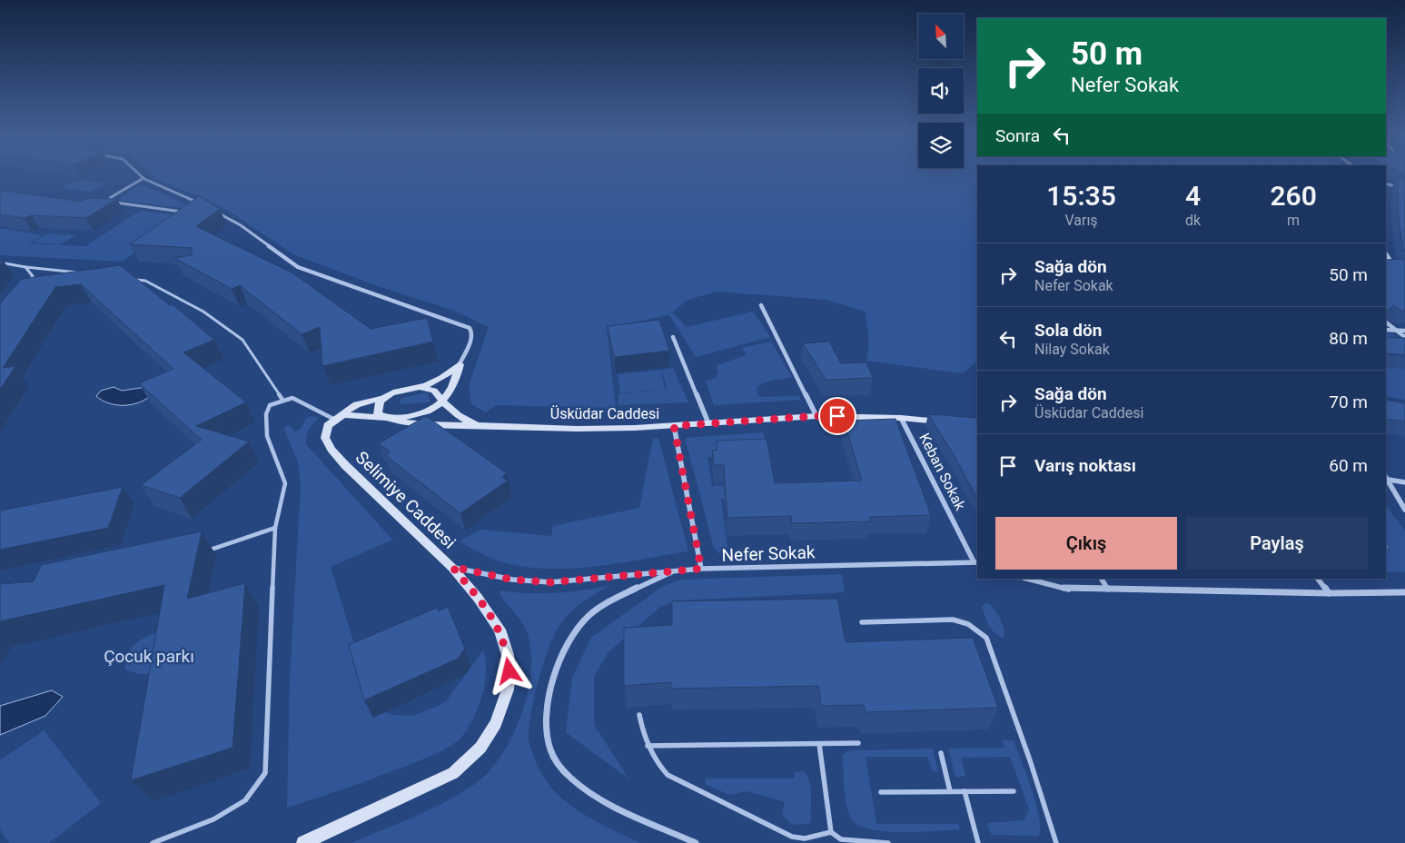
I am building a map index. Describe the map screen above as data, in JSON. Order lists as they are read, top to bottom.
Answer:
{
  "streets": {
    "street": [
      "Üsküdar Caddesi",
      "Keban Sokak",
      "Selimiye Caddesi",
      "Nefer Sokak"
    ]
  },
  "crossings": [
    ["Üsküdar Caddesi", "Keban Sokak"],
    ["Keban Sokak", "Nefer Sokak"],
    ["Selimiye Caddesi", "Nefer Sokak"]
  ],
  "parks": ["Çocuk parkı"],
  "north": "top left",
  "page": {
    "turn": ["50 m", "Nefer Sokak"],
    "then": "Sonra",
    "eta": [
      "15:35",
      "Varış",
      "4",
      "dk",
      "260",
      "m"
    ],
    "list": [
      {
        "name": "Sağa dön",
        "note": "Nefer Sokak",
        "value": "50 m"
      },
      {
        "name": "Sola dön",
        "note": "Nilay Sokak",
        "value": "80 m"
      },
      {
        "name": "Sağa dön",
        "note": "Üsküdar Caddesi",
        "value": "70 m"
      },
      {
        "name": "Varış noktası",
        "value": "60 m"
      }
    ],
    "buttons": ["Çıkış", "Paylaş"]
  }
}
